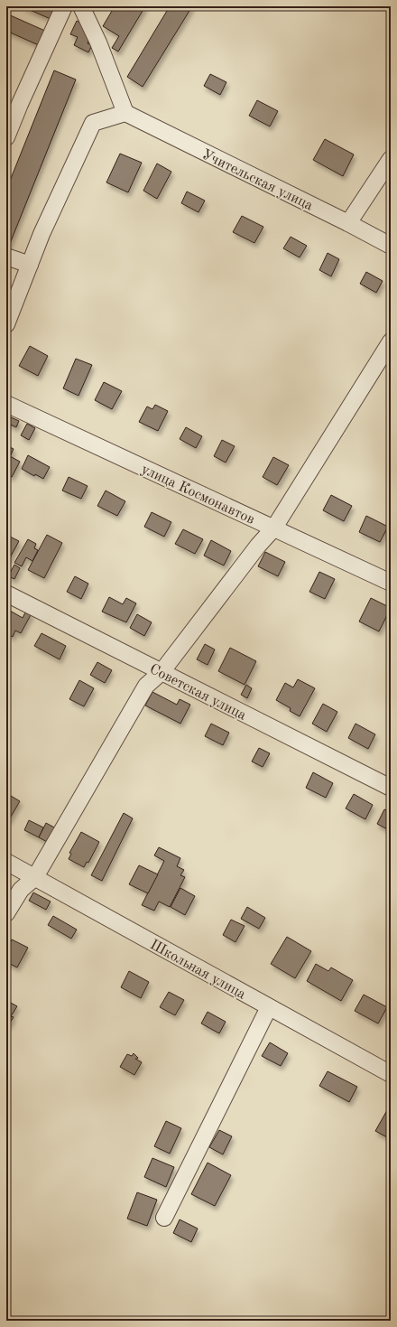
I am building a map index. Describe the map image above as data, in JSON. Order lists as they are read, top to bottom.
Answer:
{
  "streets": {
    "street": [
      "Учительская улица",
      "улица Космонавтов",
      "Советская улица",
      "Школьная улица"
    ]
  }
}
